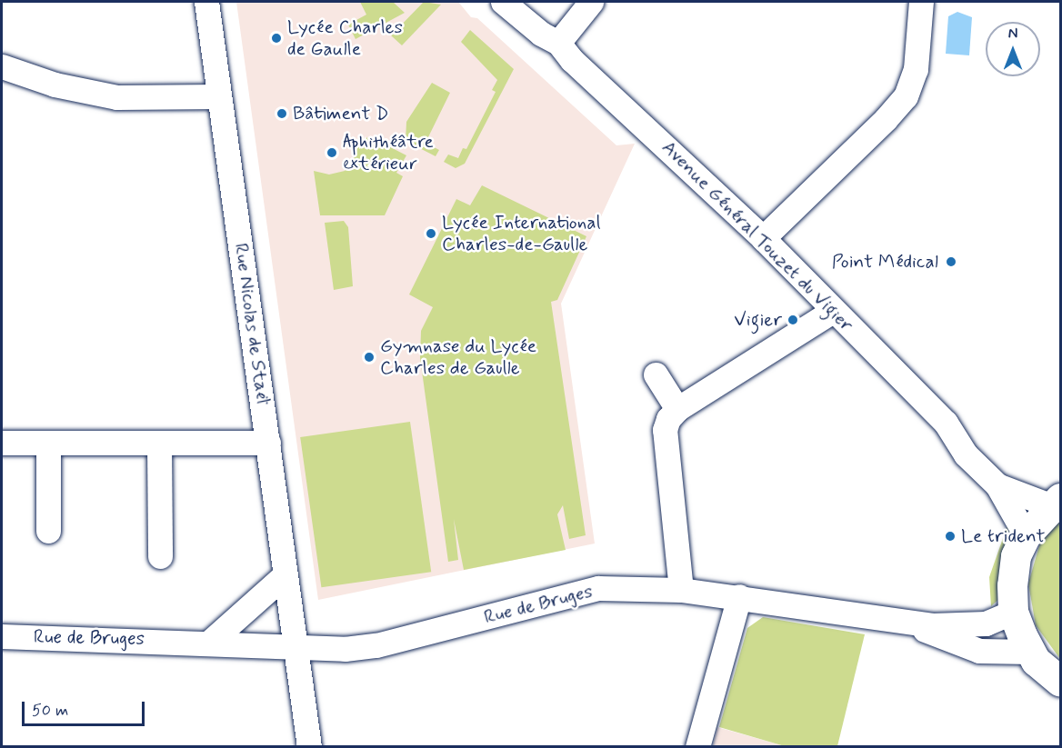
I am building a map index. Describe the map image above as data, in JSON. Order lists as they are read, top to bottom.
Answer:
{
  "streets": {
    "street": ["Avenue Général Touzet du Vigier", "Rue Nicolas de Staël", "Rue de Bruges"]
  },
  "crossings": [
    ["Rue Nicolas de Staël", "Rue de Bruges"]
  ],
  "places": [
    "Lycée Charles de Gaulle",
    "Bâtiment D",
    "Aphithéâtre extérieur",
    "Lycée International Charles-de-Gaulle",
    "Point Médical",
    "Vigier",
    "Gymnase du Lycée Charles de Gaulle",
    "Le trident"
  ],
  "scale_bar": "50 m",
  "north": "top"
}
